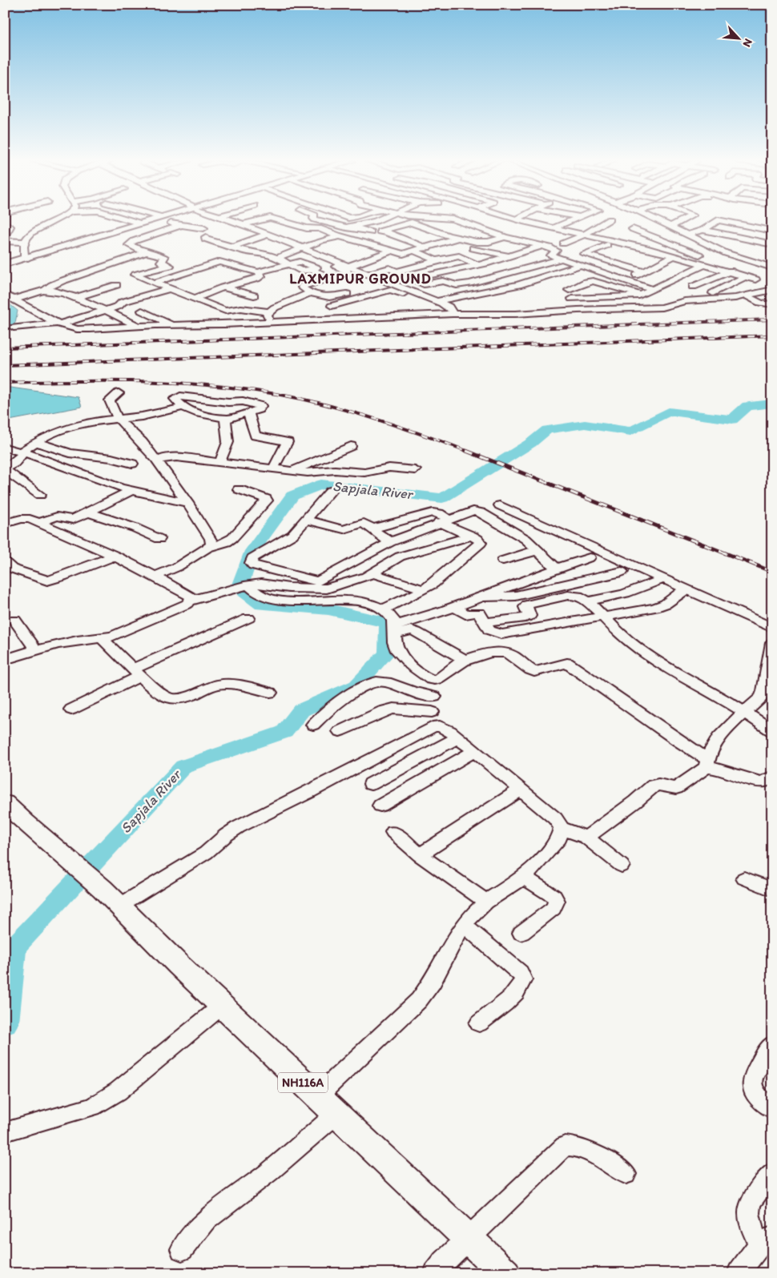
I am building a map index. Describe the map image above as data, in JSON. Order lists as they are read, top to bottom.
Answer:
{
  "streets": {
    "highway": ["NH116A"]
  },
  "districts": ["LAXMIPUR GROUND"],
  "water": ["Sapjala River"],
  "north": "bottom right"
}
